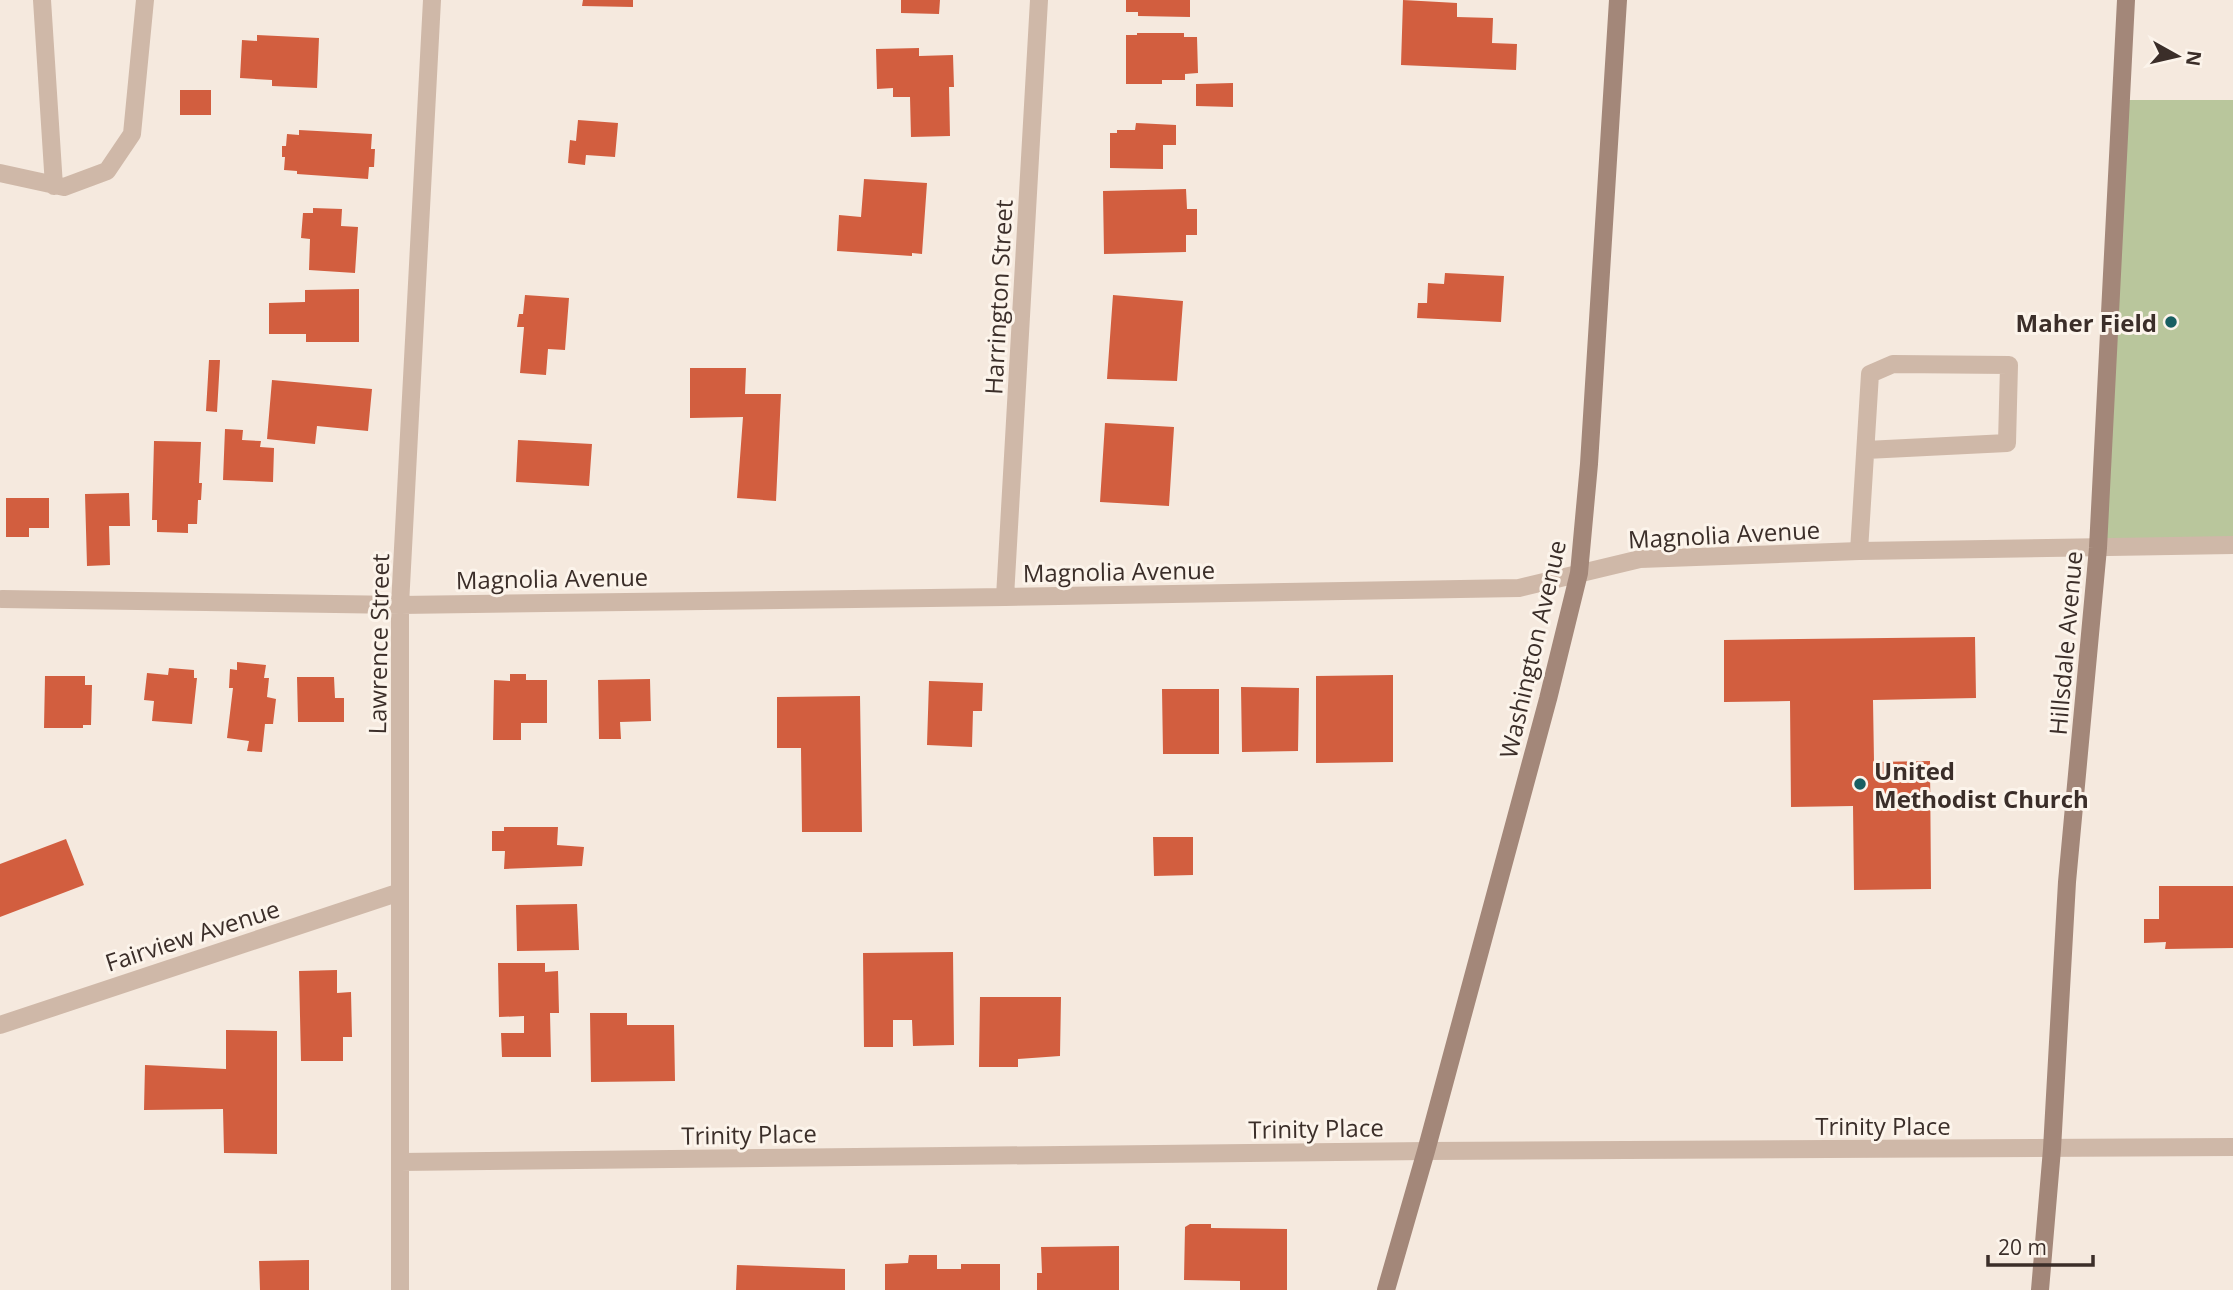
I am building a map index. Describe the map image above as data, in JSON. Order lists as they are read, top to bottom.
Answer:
{
  "streets": {
    "street": [
      "Harrington Street",
      "Magnolia Avenue",
      "Hillsdale Avenue",
      "Lawrence Street",
      "Washington Avenue",
      "Fairview Avenue",
      "Trinity Place"
    ]
  },
  "crossings": [
    ["Harrington Street", "Magnolia Avenue"],
    ["Magnolia Avenue", "Hillsdale Avenue"],
    ["Magnolia Avenue", "Lawrence Street"],
    ["Magnolia Avenue", "Washington Avenue"],
    ["Hillsdale Avenue", "Trinity Place"],
    ["Lawrence Street", "Fairview Avenue"],
    ["Lawrence Street", "Trinity Place"],
    ["Washington Avenue", "Trinity Place"]
  ],
  "places": ["Maher Field", "United Methodist Church"],
  "scale_bar": "20 m",
  "north": "right"
}
